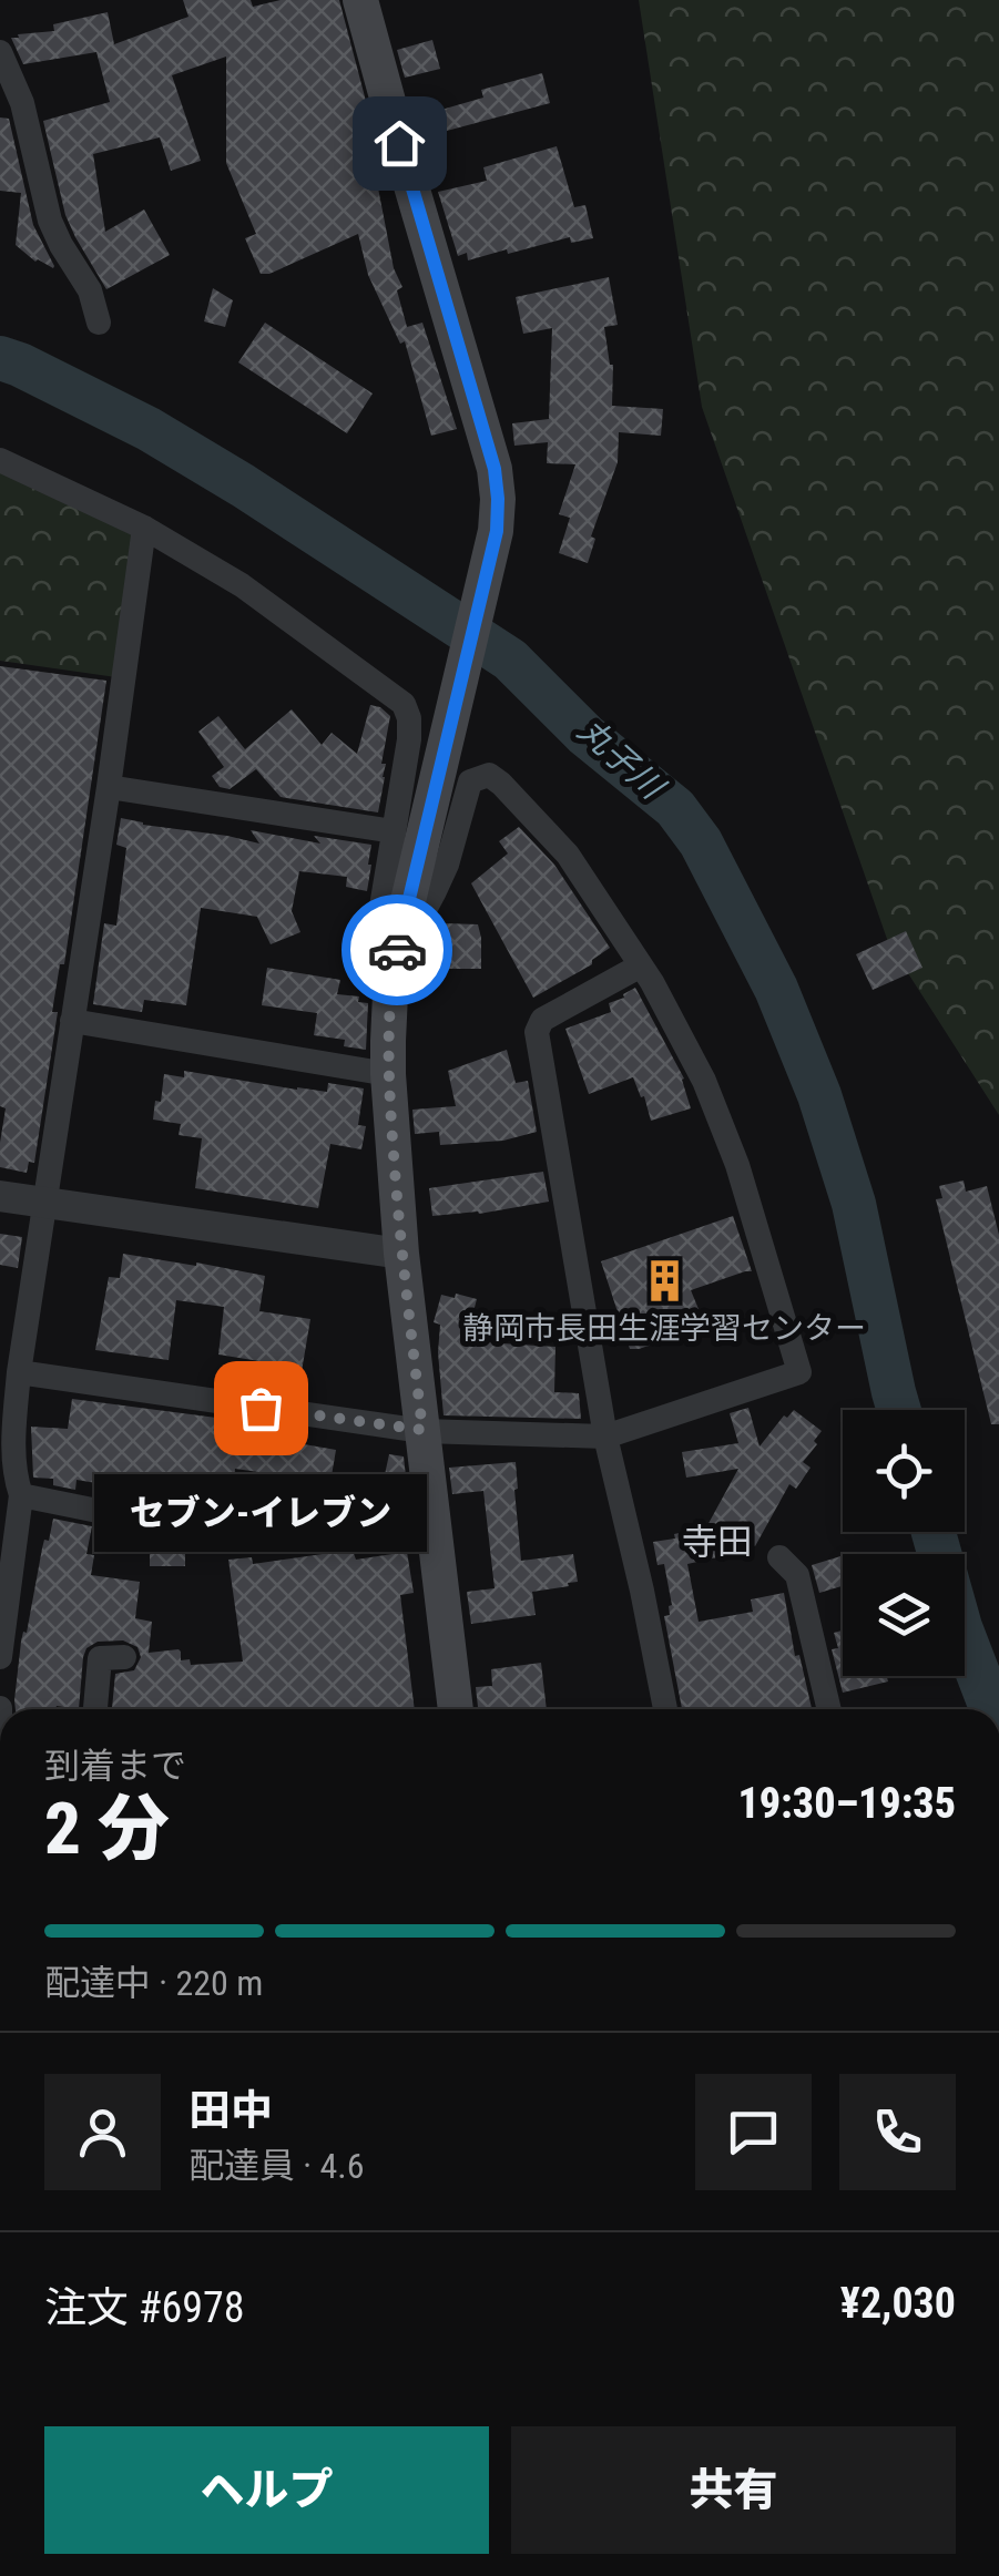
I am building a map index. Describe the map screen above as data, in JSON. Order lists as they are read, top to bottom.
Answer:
{
  "districts": ["寺田"],
  "water": ["丸子川"],
  "places": {
    "building": ["静岡市長田生涯学習センター"],
    "other": ["セブン-イレブン"]
  },
  "page": {
    "bubble": "セブン-イレブン",
    "heading": ["2 分", "到着まで", "19:30–19:35"],
    "panel": [
      "田中",
      "配達員 · 4.6",
      "注文 #6978",
      "¥2,030"
    ],
    "bar": "配達中 · 220 m",
    "buttons": ["ヘルプ", "共有"]
  }
}
